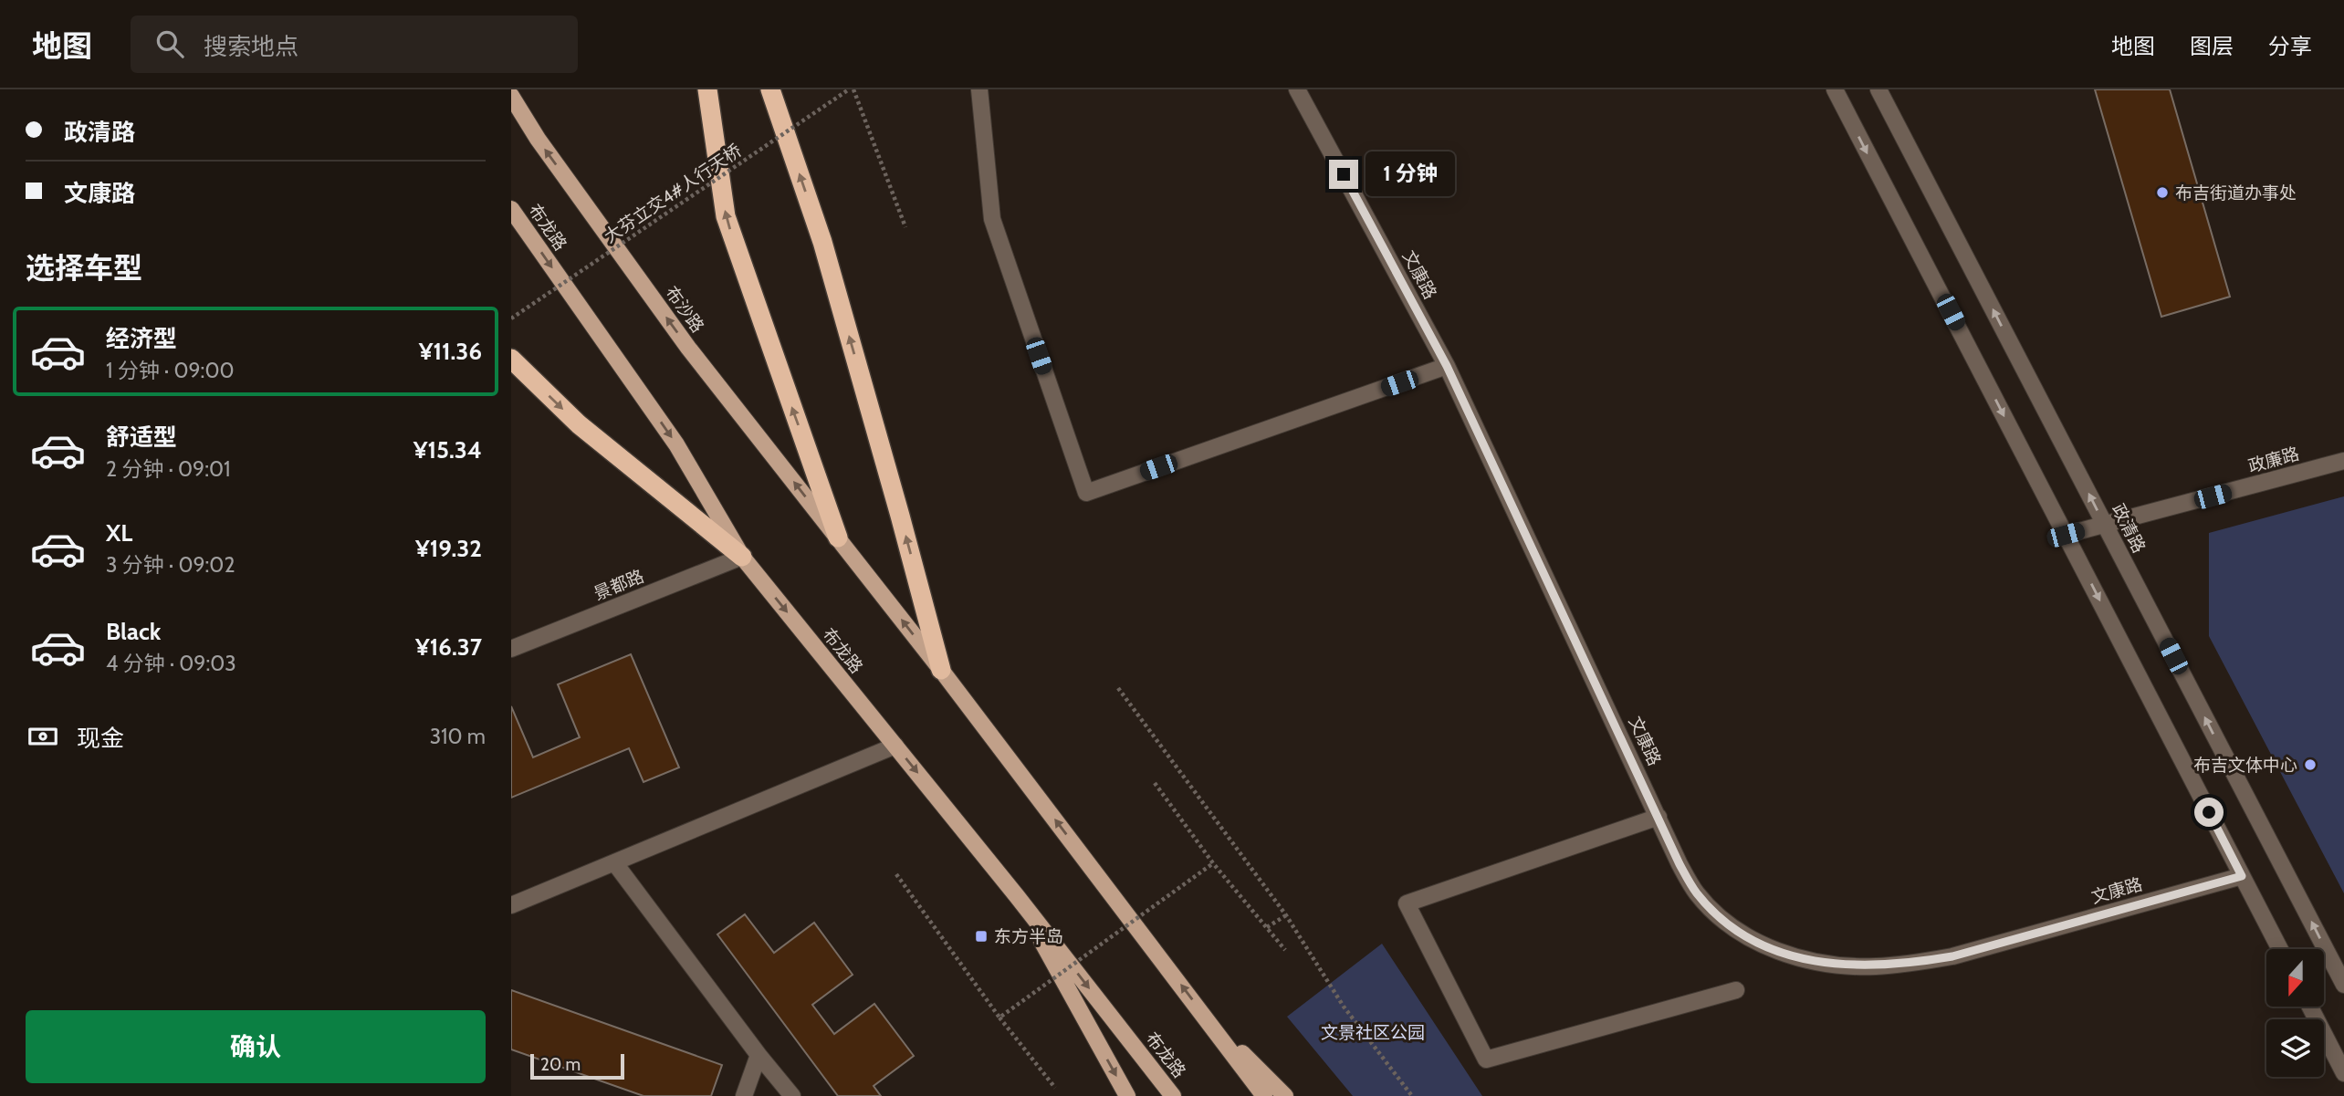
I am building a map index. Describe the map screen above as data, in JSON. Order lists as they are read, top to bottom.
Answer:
{
  "streets": {
    "main road": ["布龙路", "布沙路"],
    "street": [
      "文康路",
      "政廉路",
      "政清路",
      "景都路"
    ],
    "path": ["大芬立交4#人行天桥"]
  },
  "crossings": [
    ["布龙路", "景都路"],
    ["政廉路", "政清路"]
  ],
  "one_way": ["布沙路"],
  "parks": ["文景社区公园"],
  "places": {
    "other": ["布吉街道办事处", "布吉文体中心"],
    "transit": ["东方半岛"]
  },
  "scale_bar": "20 m",
  "north": "bottom",
  "page": {
    "header": "地图",
    "search": "搜索地点",
    "nav": ["地图", "图层", "分享"],
    "banner": ["政清路", "文康路"],
    "bubble": "1 分钟",
    "heading": "选择车型",
    "list": [
      {
        "name": "经济型",
        "note": "1 分钟 · 09:00",
        "value": "¥11.36"
      },
      {
        "name": "舒适型",
        "note": "2 分钟 · 09:01",
        "value": "¥15.34"
      },
      {
        "name": "XL",
        "note": "3 分钟 · 09:02",
        "value": "¥19.32"
      },
      {
        "name": "Black",
        "note": "4 分钟 · 09:03",
        "value": "¥16.37"
      }
    ],
    "pay": ["现金", "310 m"],
    "buttons": "确认",
    "scale": "20 m"
  }
}
